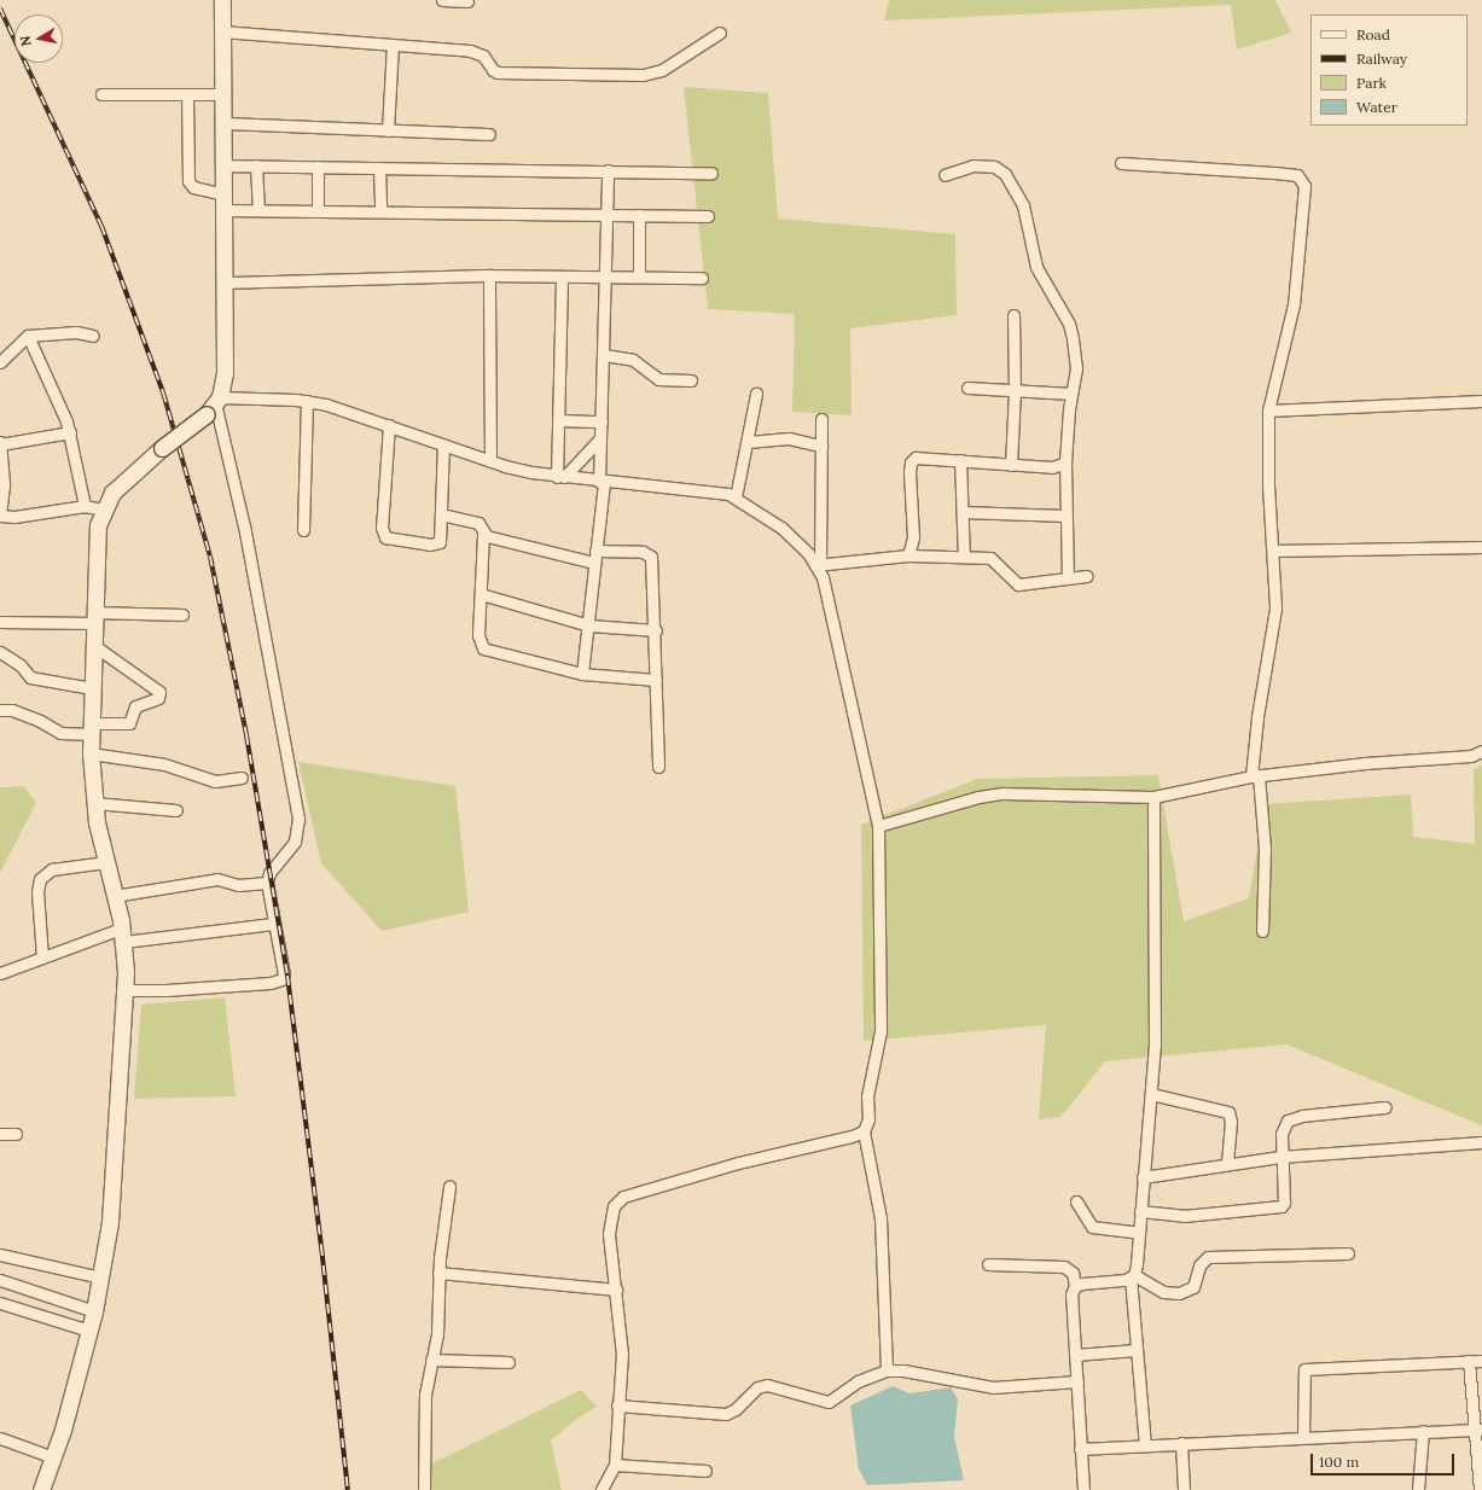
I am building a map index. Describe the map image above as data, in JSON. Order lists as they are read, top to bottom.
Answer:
{
  "legend": [
    "Road",
    "Railway",
    "Park",
    "Water"
  ],
  "scale_bar": "100 m",
  "north": "left"
}
